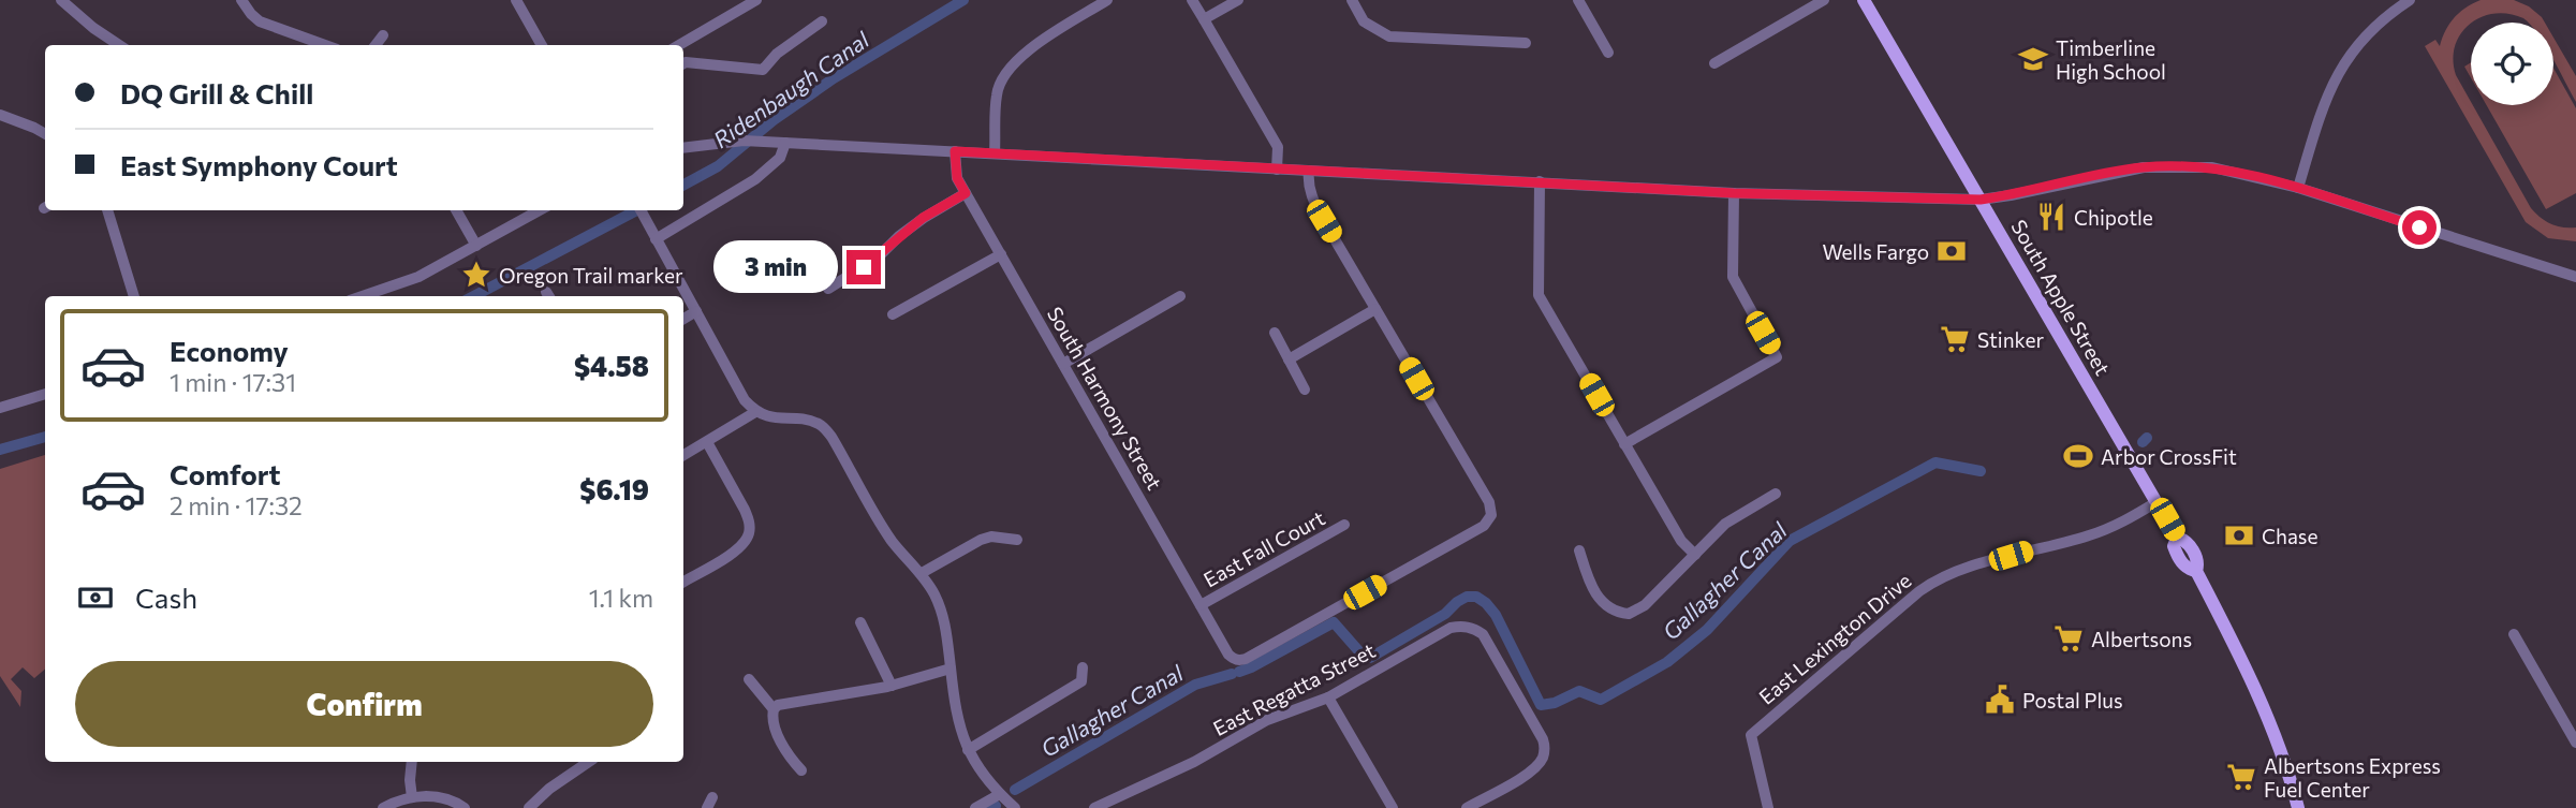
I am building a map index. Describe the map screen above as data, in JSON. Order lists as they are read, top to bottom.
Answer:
{
  "streets": {
    "main road": ["South Apple Street"],
    "street": [
      "South Harmony Street",
      "East Fall Court",
      "East Lexington Drive",
      "East Regatta Street"
    ]
  },
  "crossings": [
    ["South Apple Street", "East Lexington Drive"],
    ["South Harmony Street", "East Fall Court"]
  ],
  "water": ["Ridenbaugh Canal", "Gallagher Canal"],
  "places": {
    "school or university": ["Timberline High School"],
    "restaurant": ["Chipotle"],
    "bank": ["Wells Fargo", "Chase"],
    "place": ["Oregon Trail marker"],
    "supermarket": ["Stinker", "Albertsons", "Albertsons Express Fuel Center"],
    "sports": ["Arbor CrossFit"],
    "public building": ["Postal Plus"]
  },
  "page": {
    "banner": ["DQ Grill & Chill", "East Symphony Court"],
    "bubble": "3 min",
    "list": [
      {
        "name": "Economy",
        "note": "1 min · 17:31",
        "value": "$4.58"
      },
      {
        "name": "Comfort",
        "note": "2 min · 17:32",
        "value": "$6.19"
      }
    ],
    "pay": ["Cash", "1.1 km"],
    "buttons": "Confirm"
  }
}
